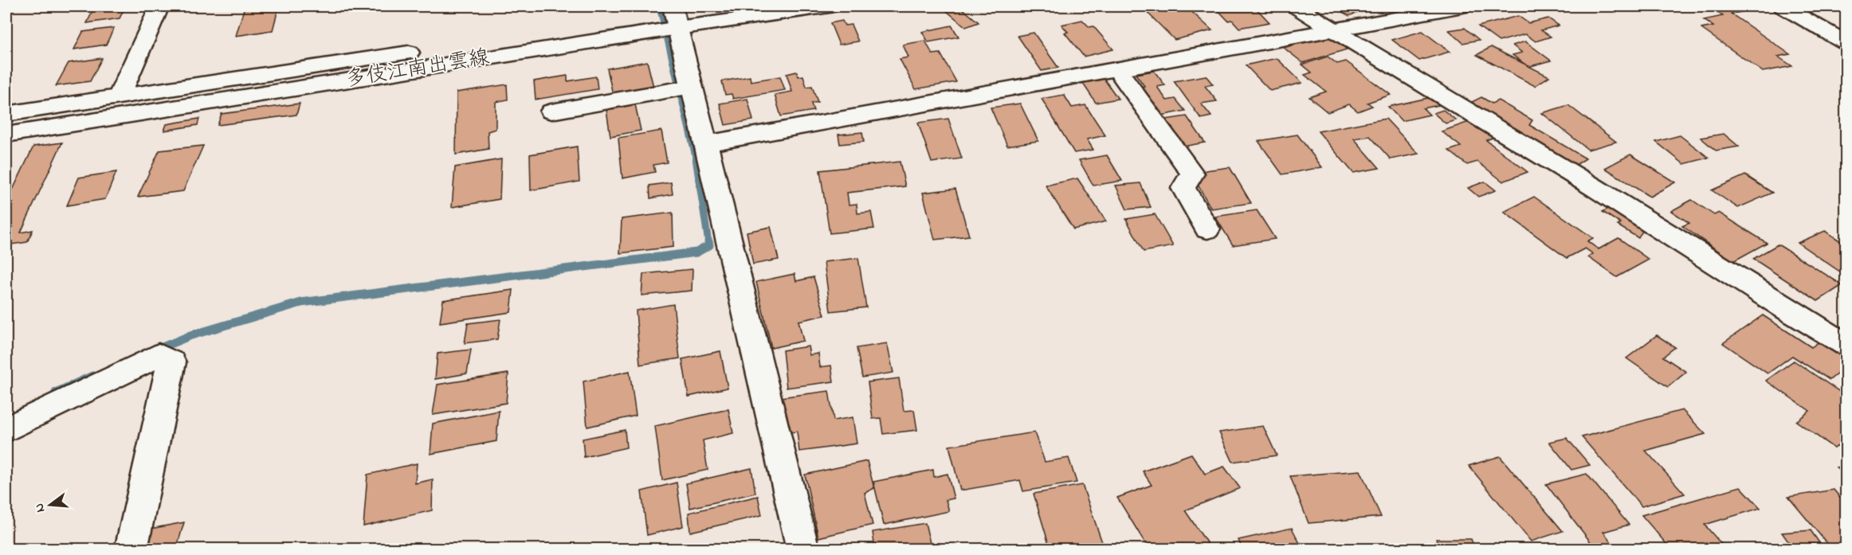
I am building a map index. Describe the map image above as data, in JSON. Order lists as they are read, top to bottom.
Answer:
{
  "streets": {
    "street": ["多伎江南出雲線"]
  },
  "north": "left"
}
